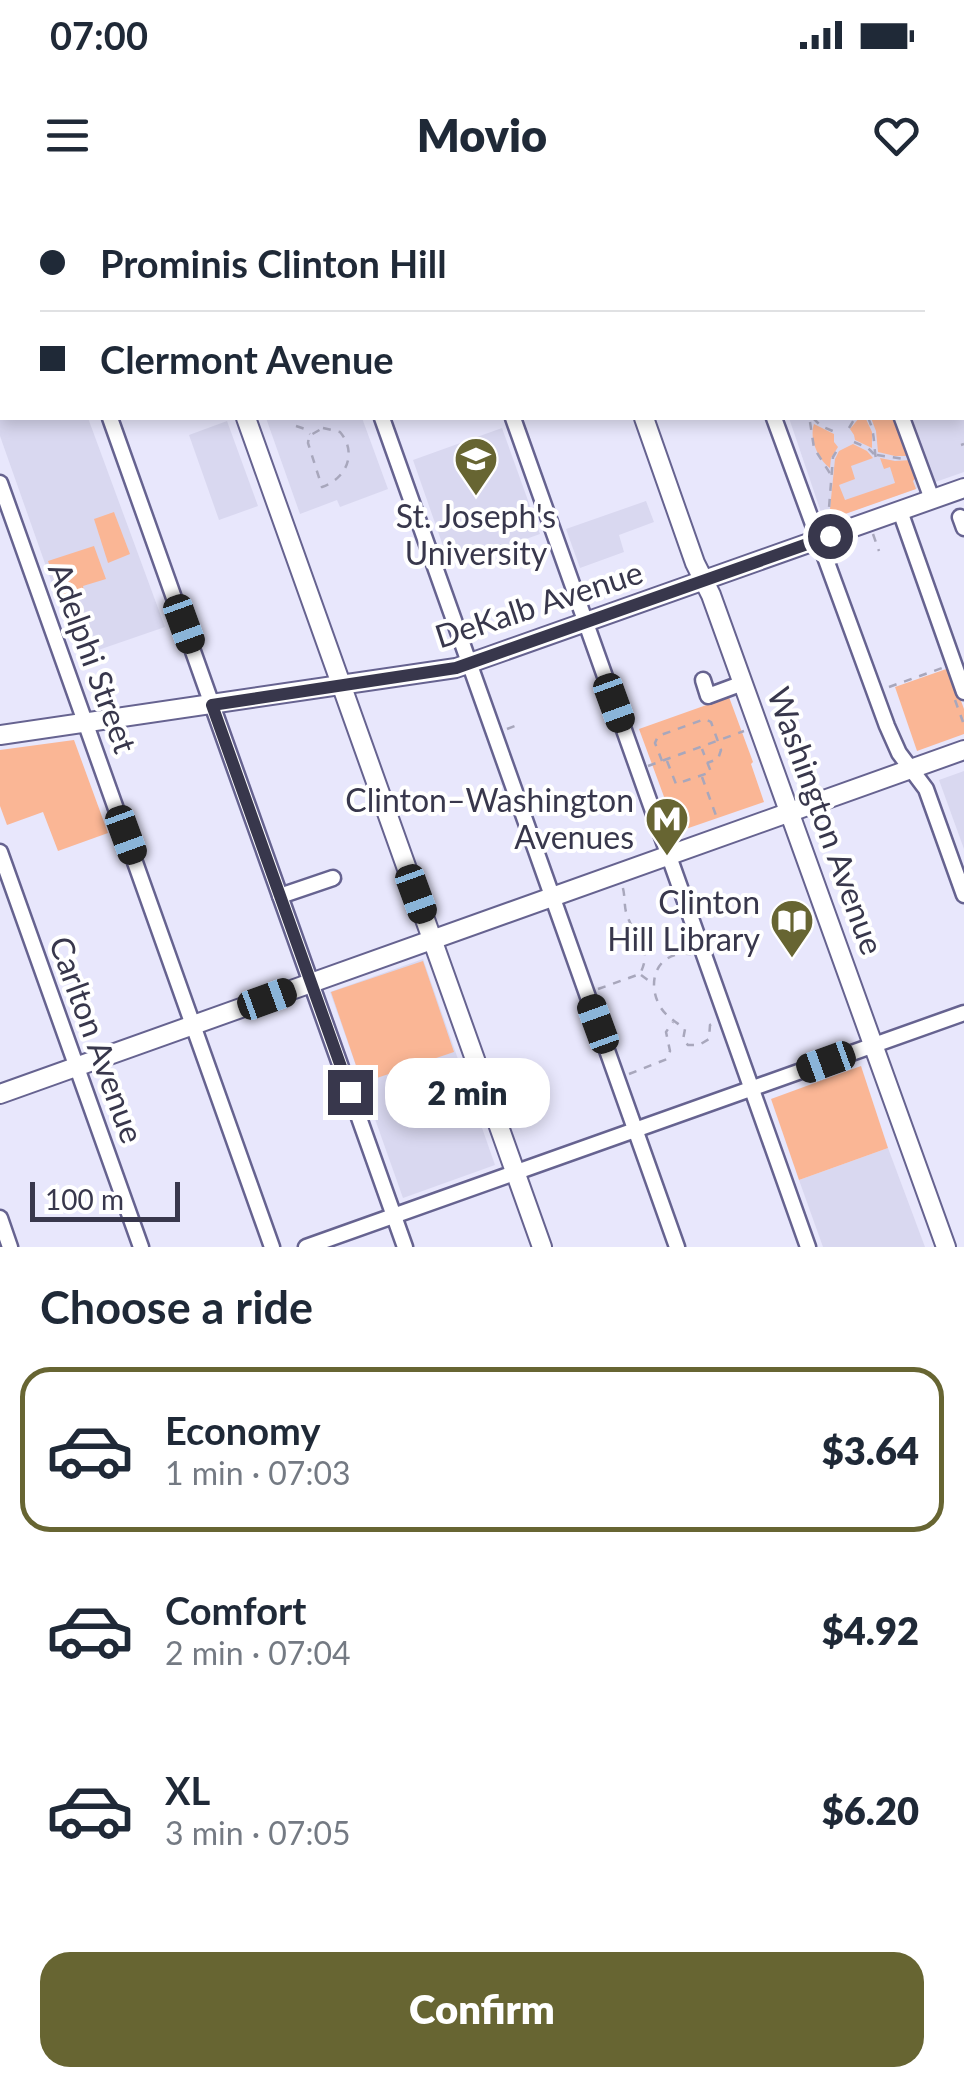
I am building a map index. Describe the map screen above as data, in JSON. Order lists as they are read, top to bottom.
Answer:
{
  "streets": {
    "main road": ["DeKalb Avenue", "Washington Avenue"],
    "street": ["Adelphi Street", "Carlton Avenue"]
  },
  "crossings": [
    ["DeKalb Avenue", "Adelphi Street"],
    ["DeKalb Avenue", "Washington Avenue"]
  ],
  "places": {
    "school or university": ["St. Joseph's University"],
    "metro station": ["Clinton–Washington Avenues"],
    "library": ["Clinton Hill Library"]
  },
  "scale_bar": "100 m",
  "page": {
    "status": "07:00",
    "header": "Movio",
    "banner": ["Prominis Clinton Hill", "Clermont Avenue"],
    "bubble": "2 min",
    "scale": "100 m",
    "heading": "Choose a ride",
    "list": [
      {
        "name": "Economy",
        "note": "1 min · 07:03",
        "value": "$3.64"
      },
      {
        "name": "Comfort",
        "note": "2 min · 07:04",
        "value": "$4.92"
      },
      {
        "name": "XL",
        "note": "3 min · 07:05",
        "value": "$6.20"
      }
    ],
    "buttons": "Confirm"
  }
}
